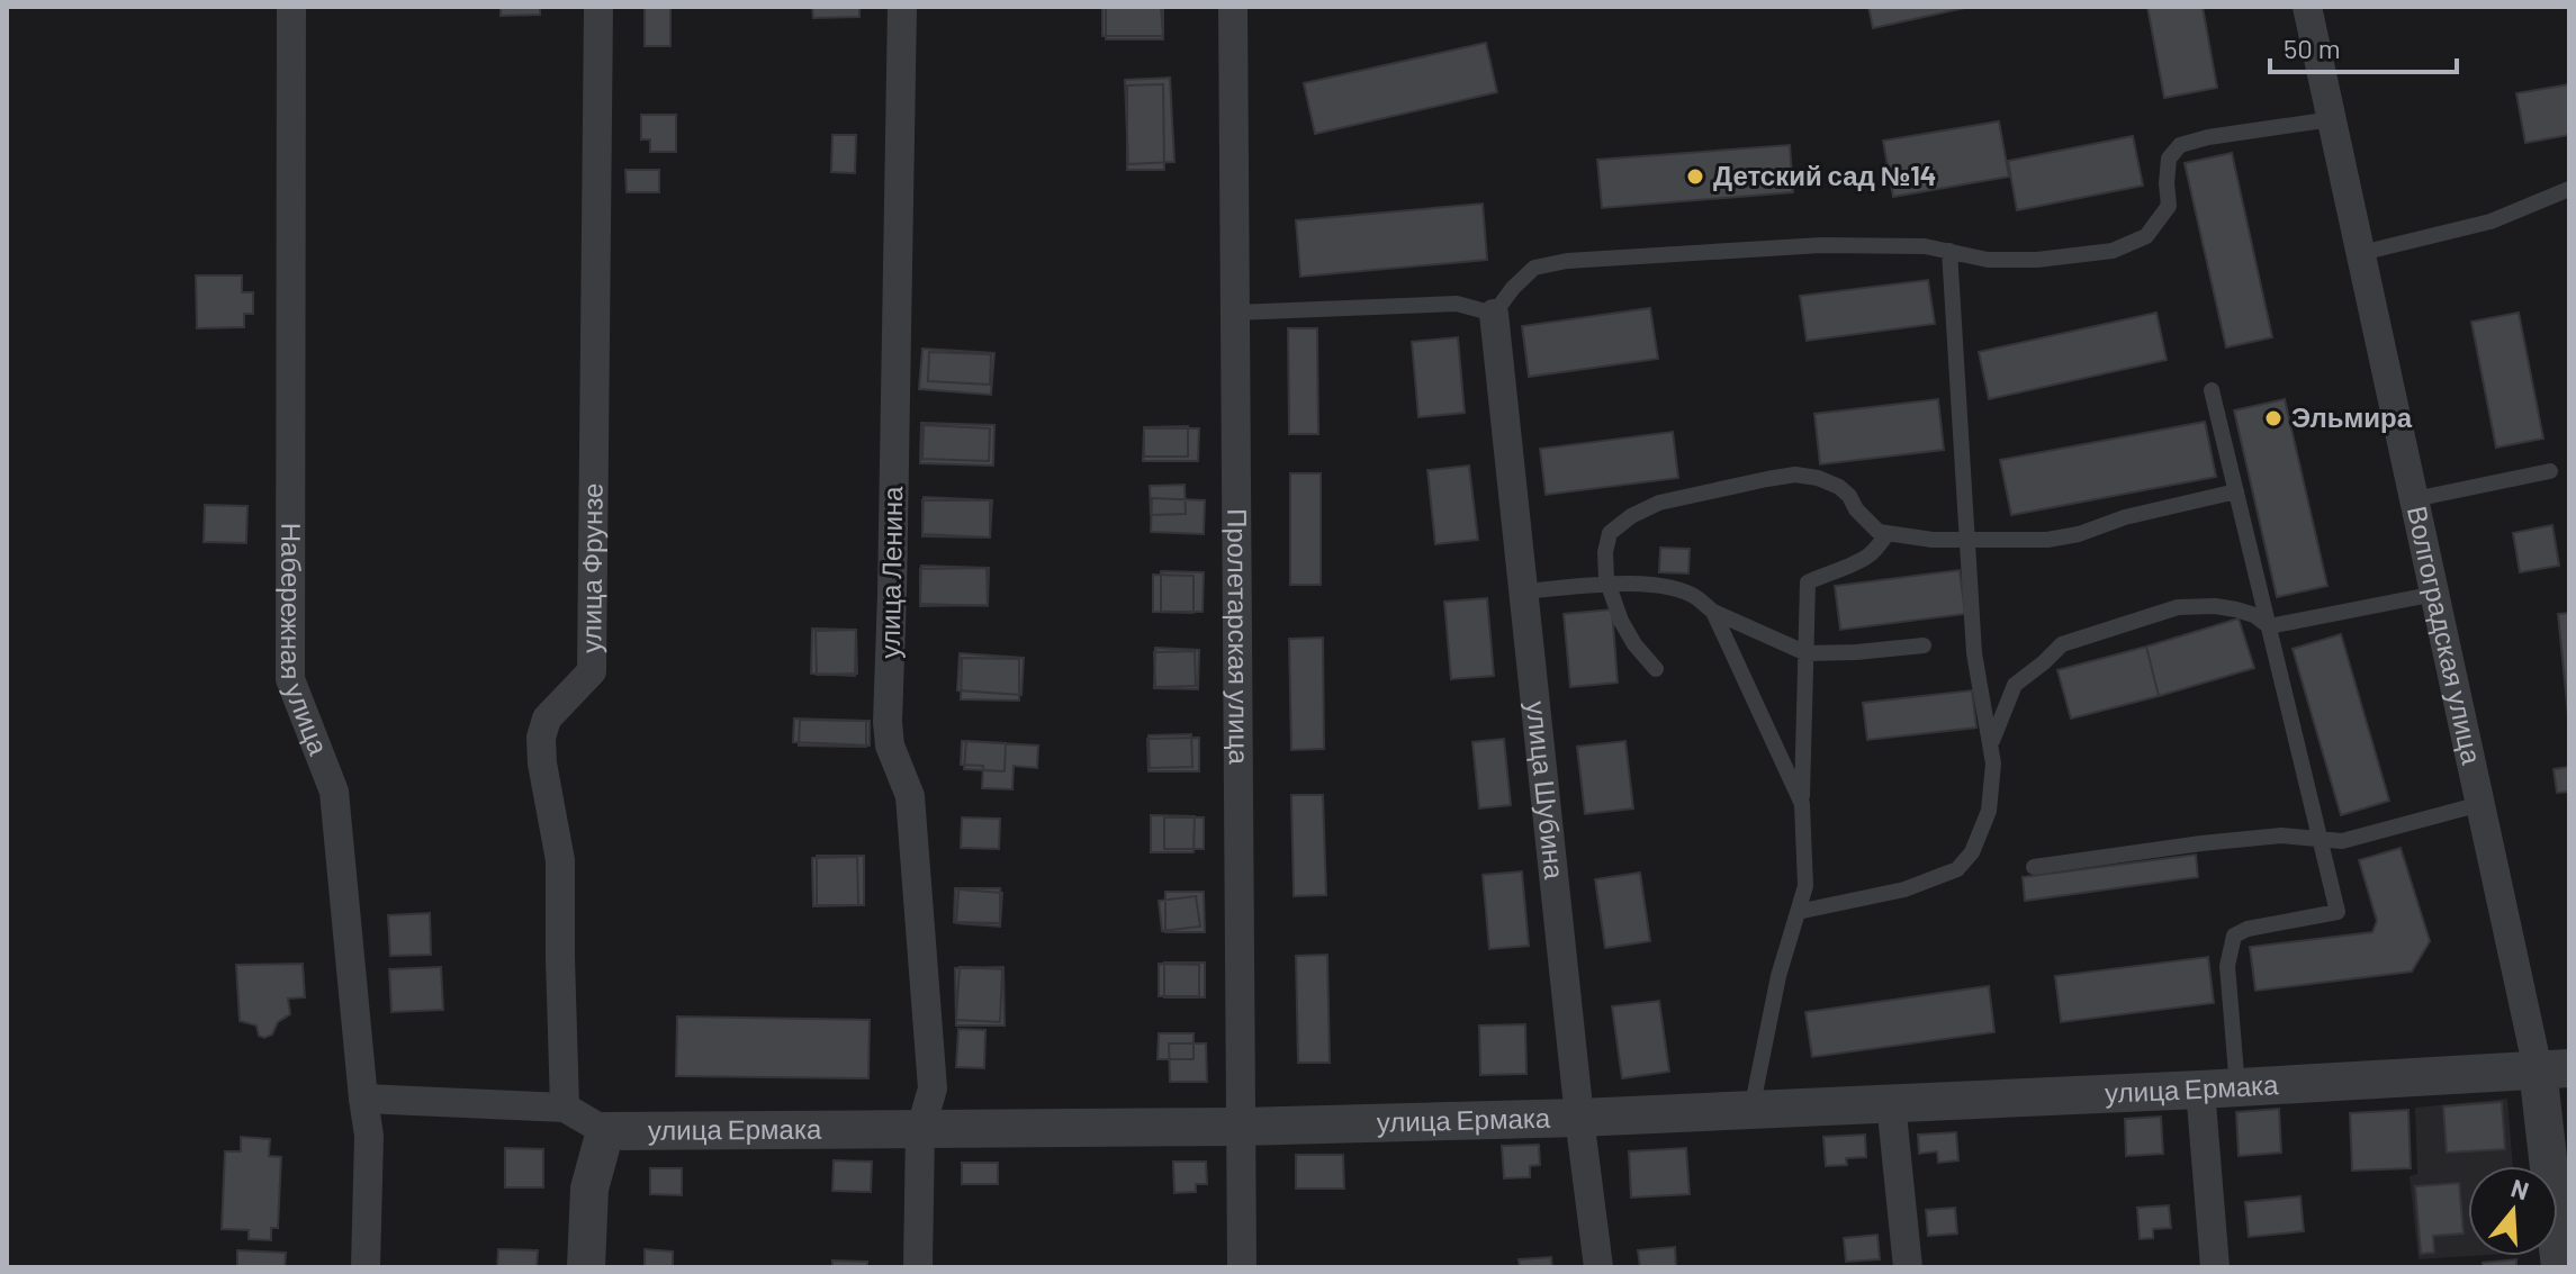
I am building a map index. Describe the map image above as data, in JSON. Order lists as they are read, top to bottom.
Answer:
{
  "streets": {
    "street": [
      "улица Фрунзе",
      "улица Ленина",
      "Волгоградская улица",
      "Пролетарская улица",
      "Набережная улица",
      "улица Шубина",
      "улица Ермака"
    ]
  },
  "crossings": [
    ["улица Ленина", "улица Ермака"],
    ["Волгоградская улица", "улица Ермака"],
    ["Пролетарская улица", "улица Ермака"],
    ["улица Шубина", "улица Ермака"]
  ],
  "places": ["Детский сад №14", "Эльмира"],
  "scale_bar": "50 m",
  "north": "top"
}
